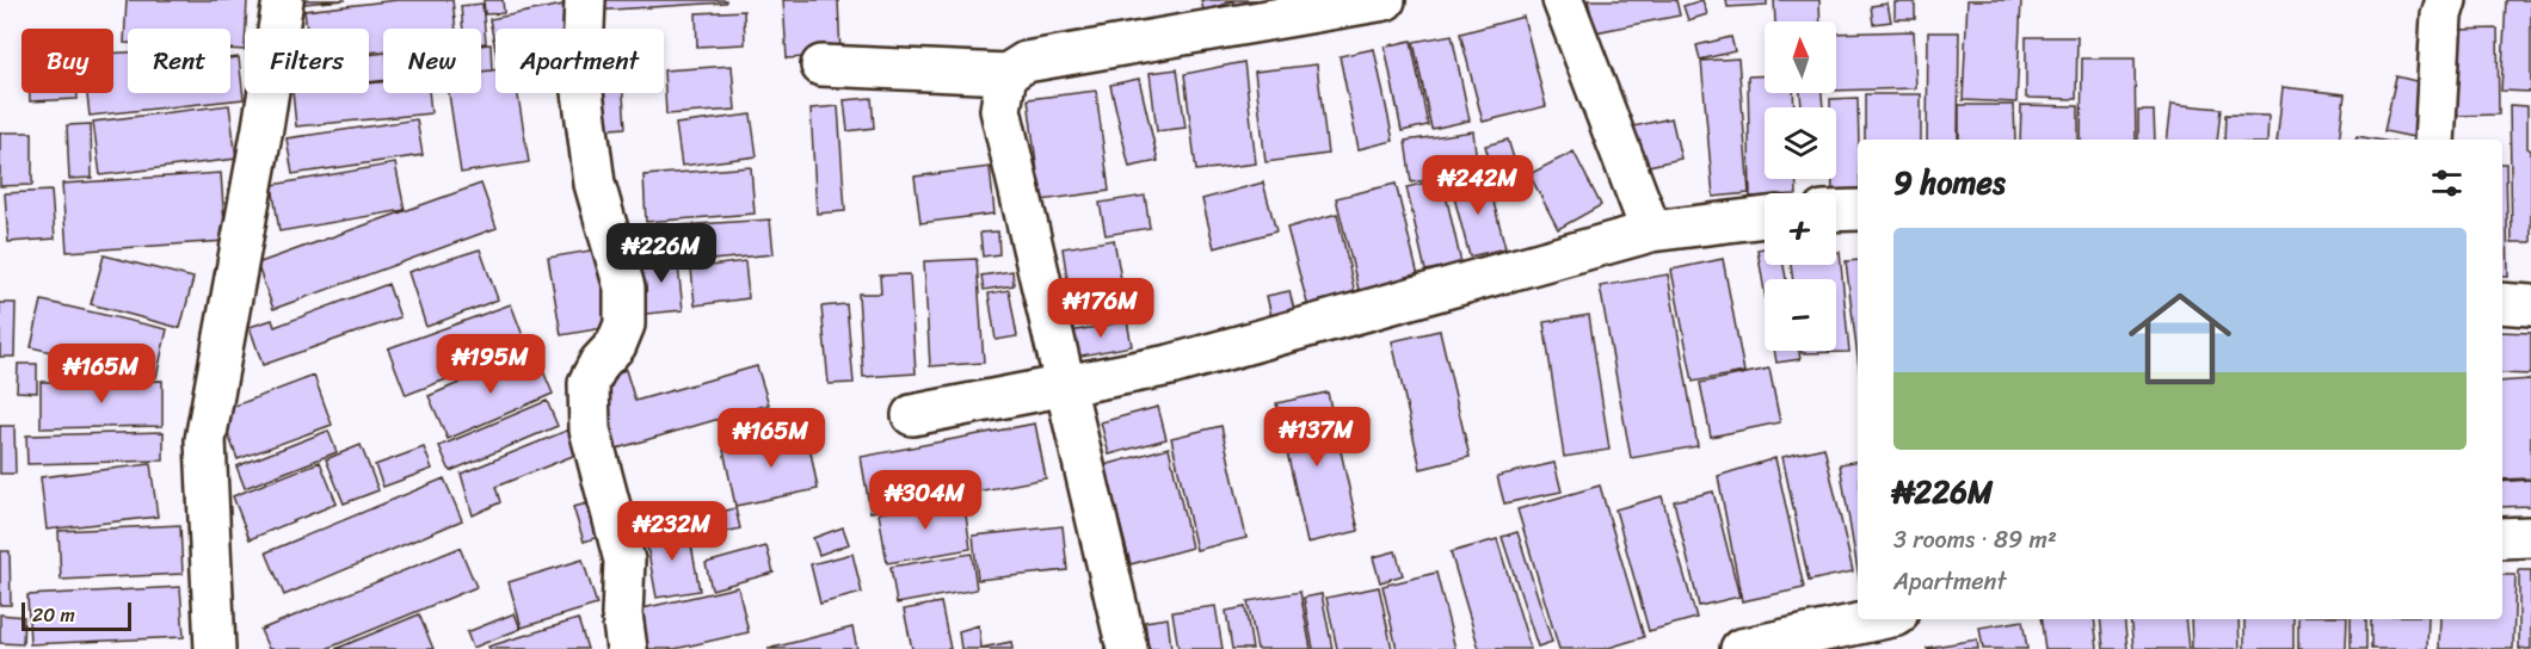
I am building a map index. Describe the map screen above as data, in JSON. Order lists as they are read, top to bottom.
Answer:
{
  "scale_bar": "20 m",
  "north": "top",
  "page": {
    "map_buttons": ["+", "−"],
    "chip": [
      "Buy",
      "Rent",
      "Filters",
      "New",
      "Apartment"
    ],
    "heading": "9 homes",
    "price": [
      "₦242M",
      "₦226M",
      "₦176M",
      "₦195M",
      "₦165M",
      "₦137M",
      "₦165M",
      "₦304M",
      "₦232M"
    ],
    "list": [
      {
        "name": "₦226M",
        "note": "3 rooms · 89 m² · Apartment"
      }
    ],
    "scale": "20 m"
  }
}
